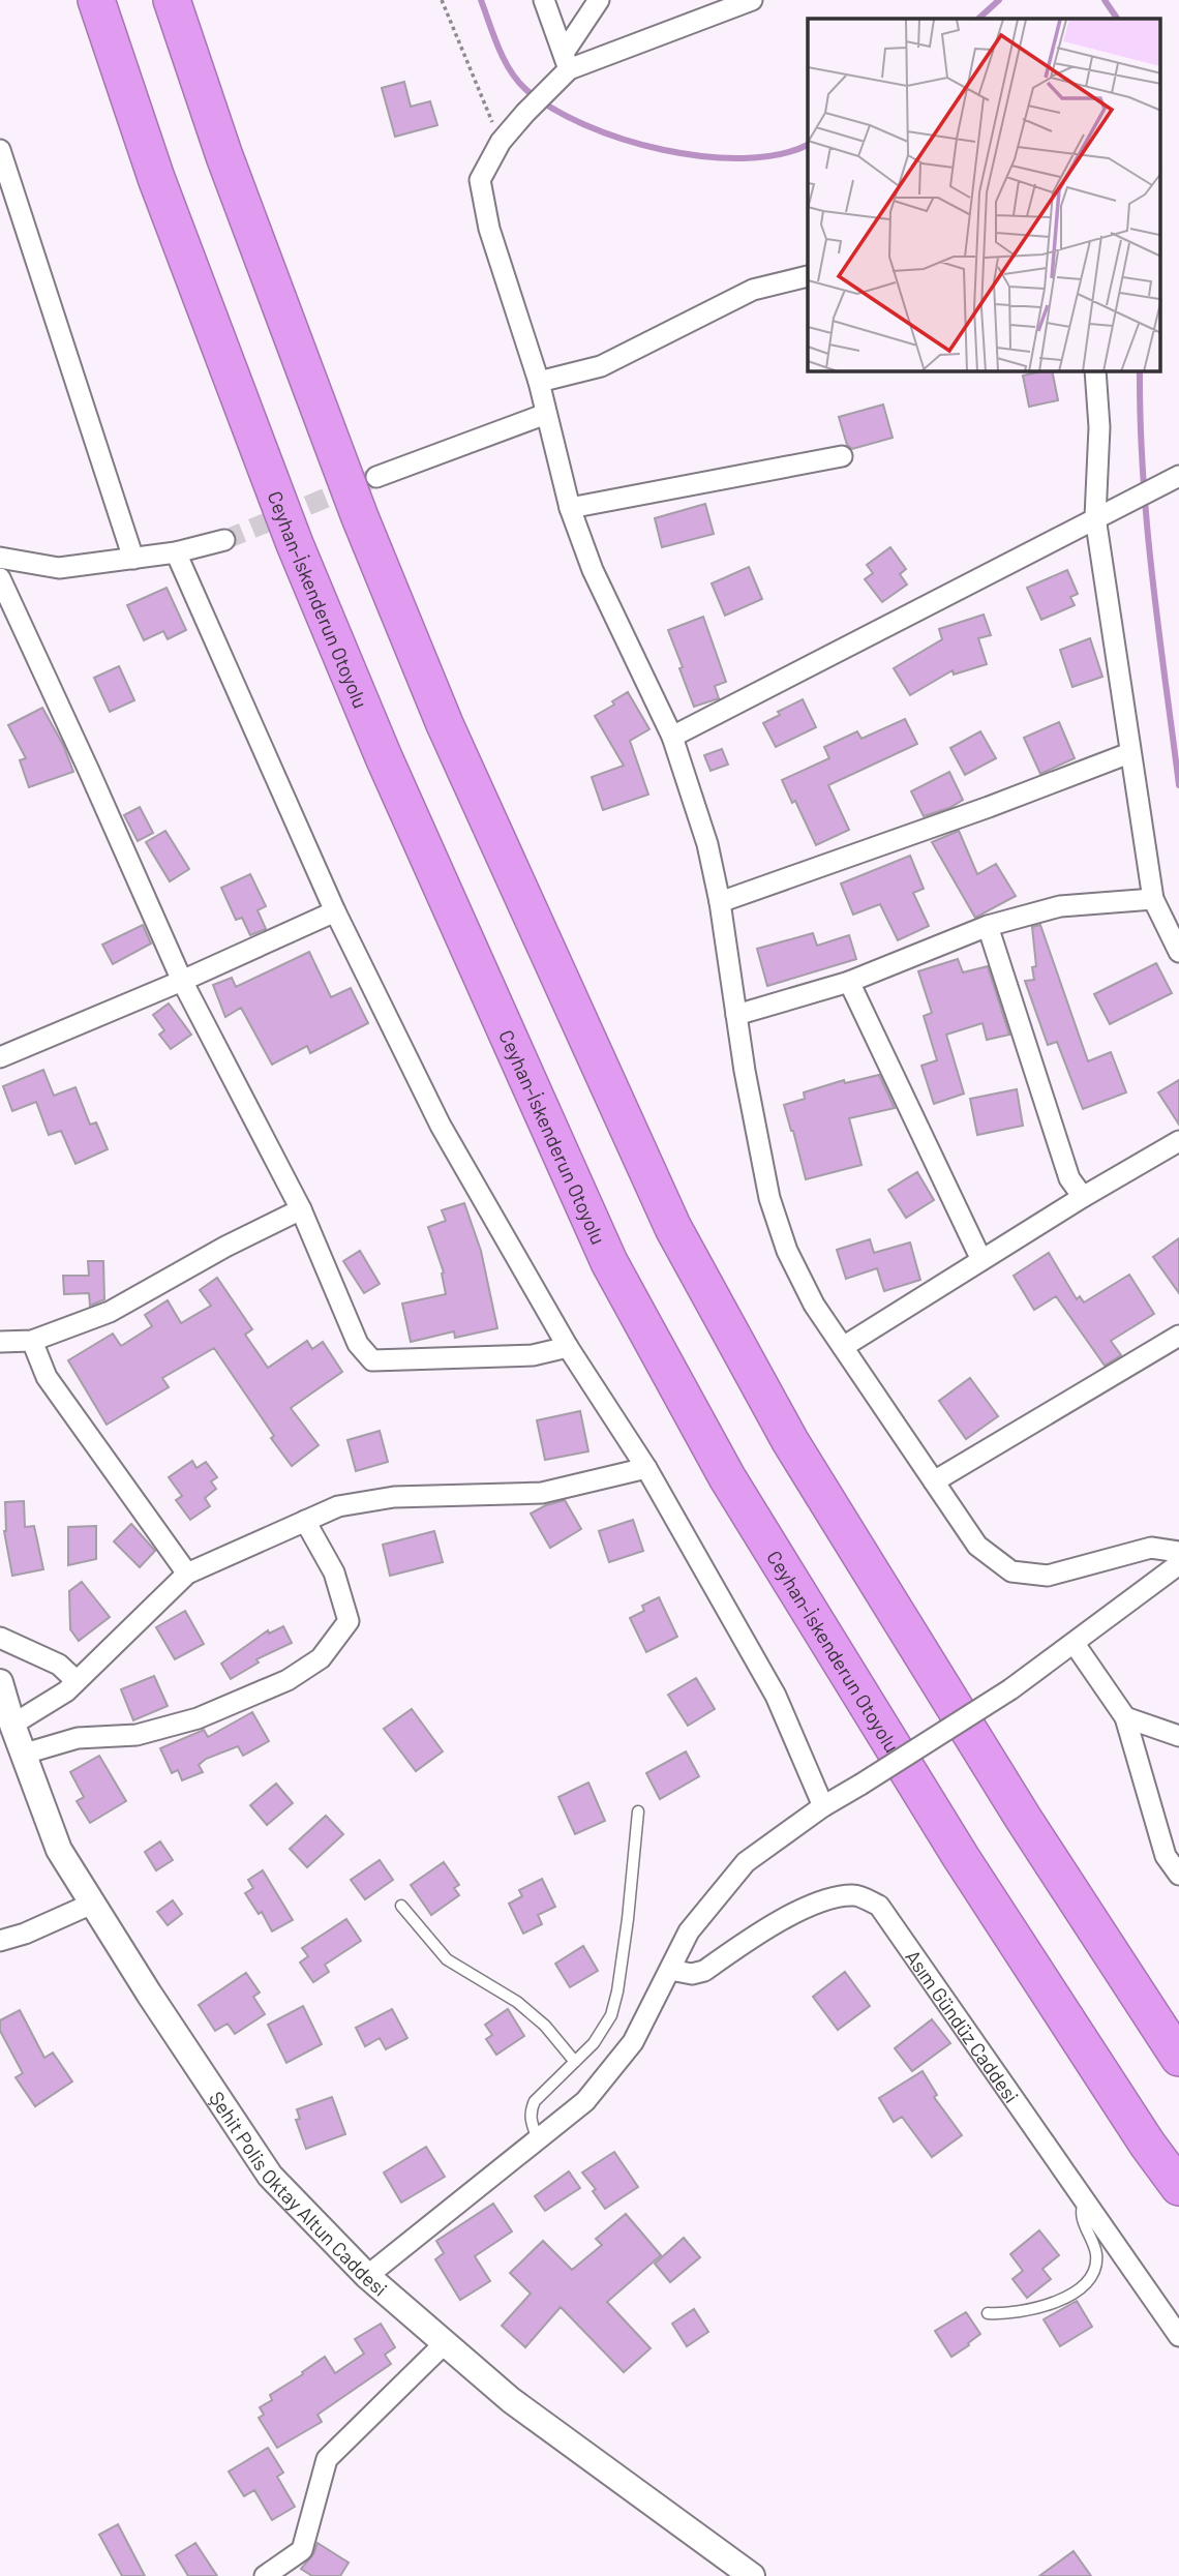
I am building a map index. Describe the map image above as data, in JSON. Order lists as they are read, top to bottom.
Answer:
{
  "streets": {
    "highway": ["Ceyhan-İskenderun Otoyolu"],
    "street": ["Asım Gündüz Caddesi", "Şehit Polis Oktay Altun Caddesi"]
  }
}
